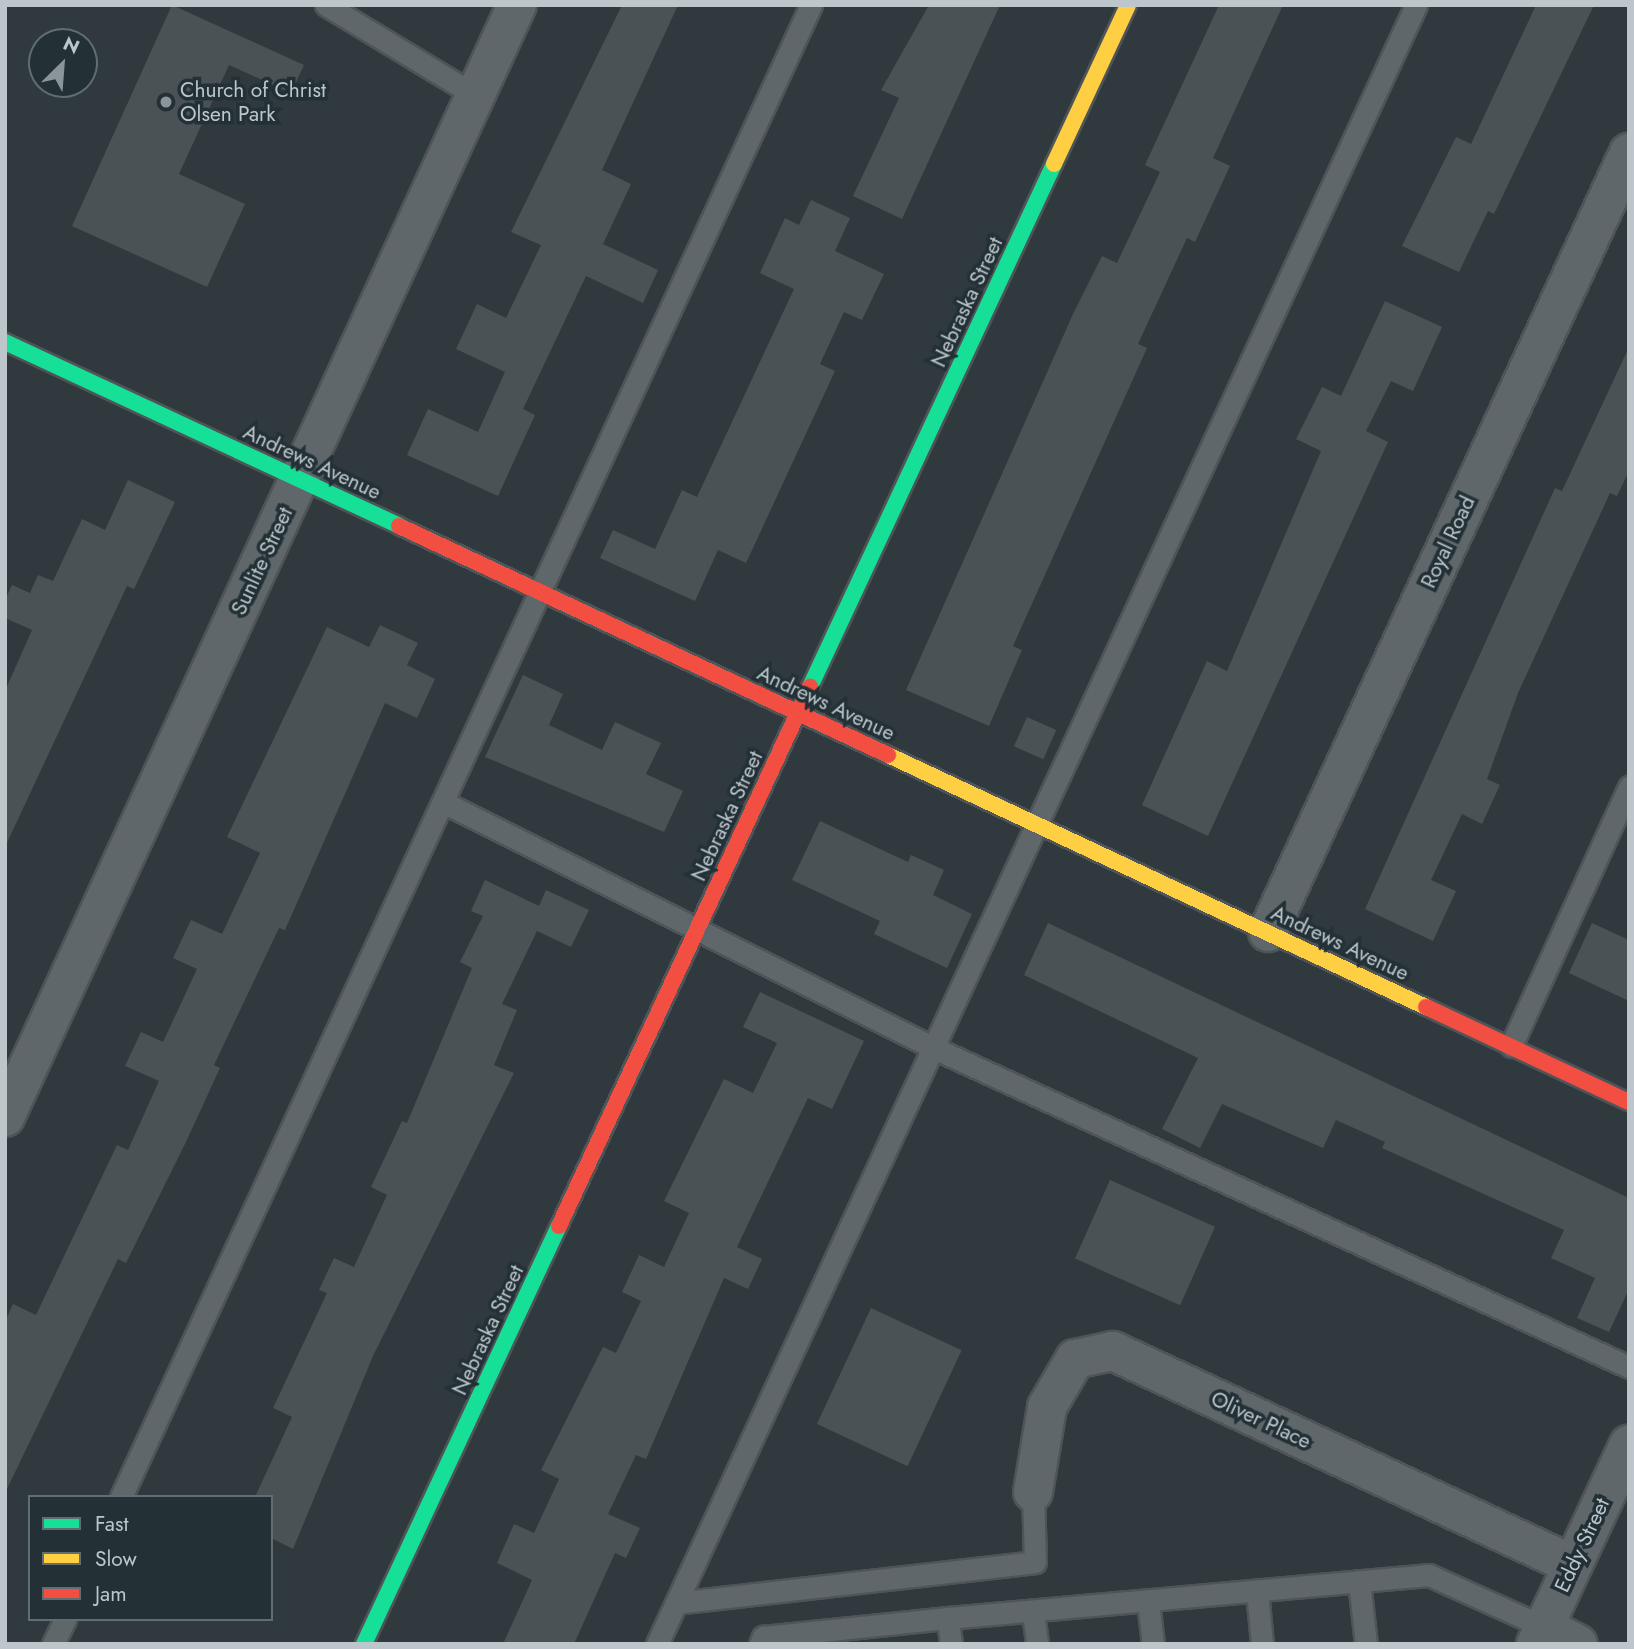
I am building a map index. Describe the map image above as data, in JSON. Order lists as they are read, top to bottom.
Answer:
{
  "streets": {
    "street": [
      "Nebraska Street",
      "Andrews Avenue",
      "Royal Road",
      "Sunlite Street",
      "Oliver Place",
      "Eddy Street"
    ]
  },
  "crossings": [
    ["Nebraska Street", "Andrews Avenue"],
    ["Andrews Avenue", "Royal Road"],
    ["Andrews Avenue", "Sunlite Street"],
    ["Oliver Place", "Eddy Street"]
  ],
  "places": ["Church of Christ Olsen Park"],
  "legend": ["Fast", "Slow", "Jam"],
  "north": "top right"
}
